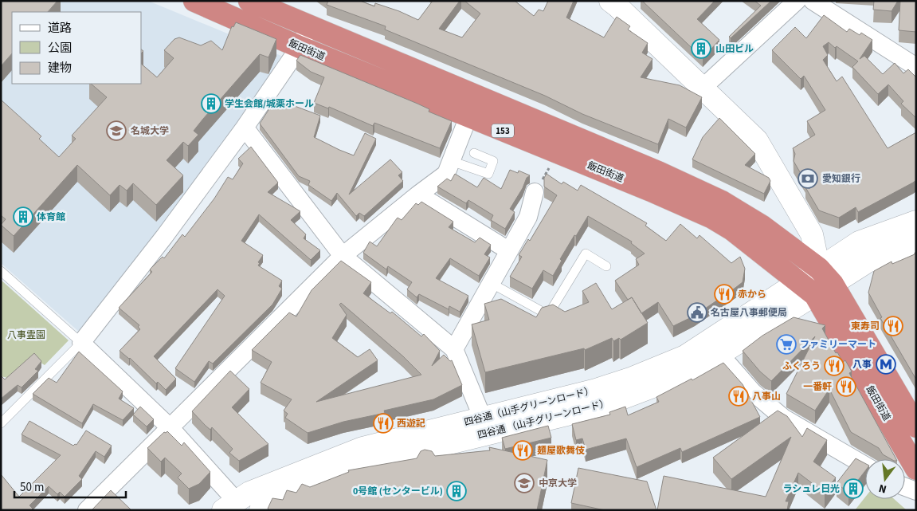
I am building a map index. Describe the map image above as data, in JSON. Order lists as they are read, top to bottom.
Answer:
{
  "streets": {
    "highway": ["飯田街道", "153"],
    "street": ["四谷通（山手グリーンロード）", "四谷通 （山手グリーンロード）"]
  },
  "crossings": [
    ["飯田街道", "四谷通（山手グリーンロード）"],
    ["飯田街道", "四谷通 （山手グリーンロード）"],
    ["四谷通（山手グリーンロード）", "四谷通 （山手グリーンロード）"]
  ],
  "parks": ["八事霊園"],
  "places": {
    "building": [
      "山田ビル",
      "学生会館/城薬ホール",
      "体育館",
      "ラシュレ日光",
      "0号館 (センタービル)"
    ],
    "school or university": ["名城大学", "中京大学"],
    "bank": ["愛知銀行"],
    "restaurant": [
      "赤から",
      "東寿司",
      "ふくろう",
      "一番軒",
      "八事山",
      "西遊記",
      "麺屋歌舞伎"
    ],
    "public building": ["名古屋八事郵便局"],
    "supermarket": ["ファミリーマート"],
    "metro station": ["八事"]
  },
  "legend": ["道路", "公園", "建物"],
  "scale_bar": "50 m",
  "north": "bottom"
}
